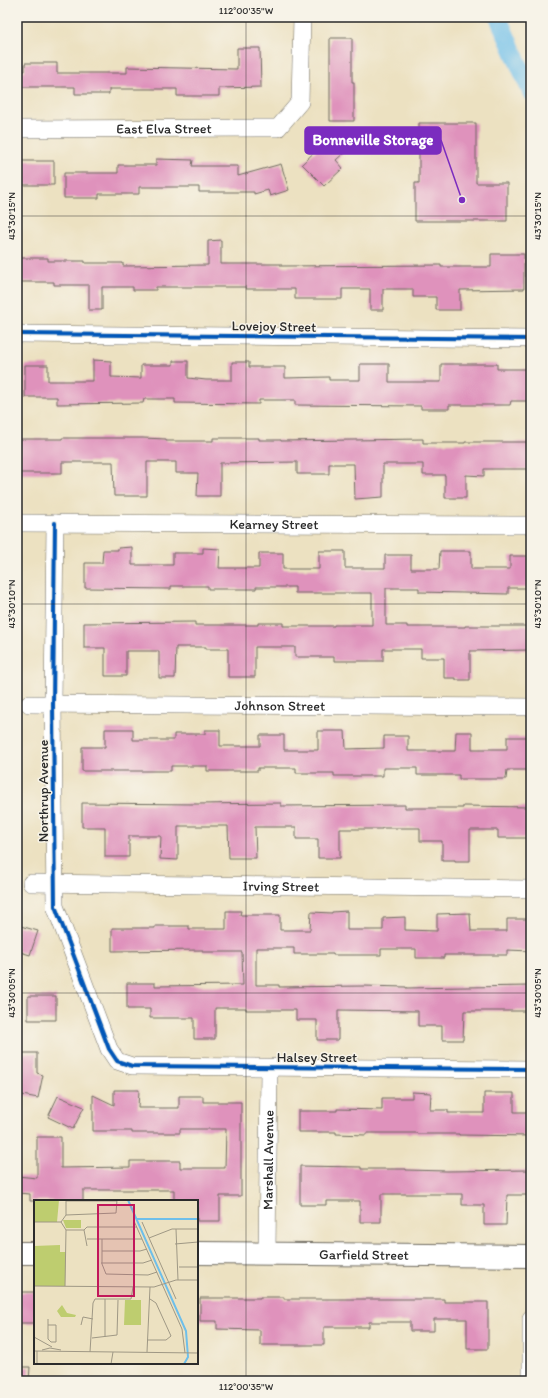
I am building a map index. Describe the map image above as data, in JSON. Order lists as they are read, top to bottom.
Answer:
{
  "streets": {
    "street": [
      "East Elva Street",
      "Lovejoy Street",
      "Kearney Street",
      "Johnson Street",
      "Northrup Avenue",
      "Irving Street",
      "Halsey Street",
      "Marshall Avenue",
      "Garfield Street"
    ]
  },
  "crossings": [
    ["Kearney Street", "Northrup Avenue"],
    ["Johnson Street", "Northrup Avenue"],
    ["Northrup Avenue", "Irving Street"],
    ["Northrup Avenue", "Halsey Street"],
    ["Halsey Street", "Marshall Avenue"],
    ["Marshall Avenue", "Garfield Street"]
  ],
  "places": ["Bonneville Storage"],
  "coordinates": [
    "112°00'35\"W",
    "43°30'15\"N",
    "43°30'10\"N",
    "43°30'05\"N"
  ]
}
